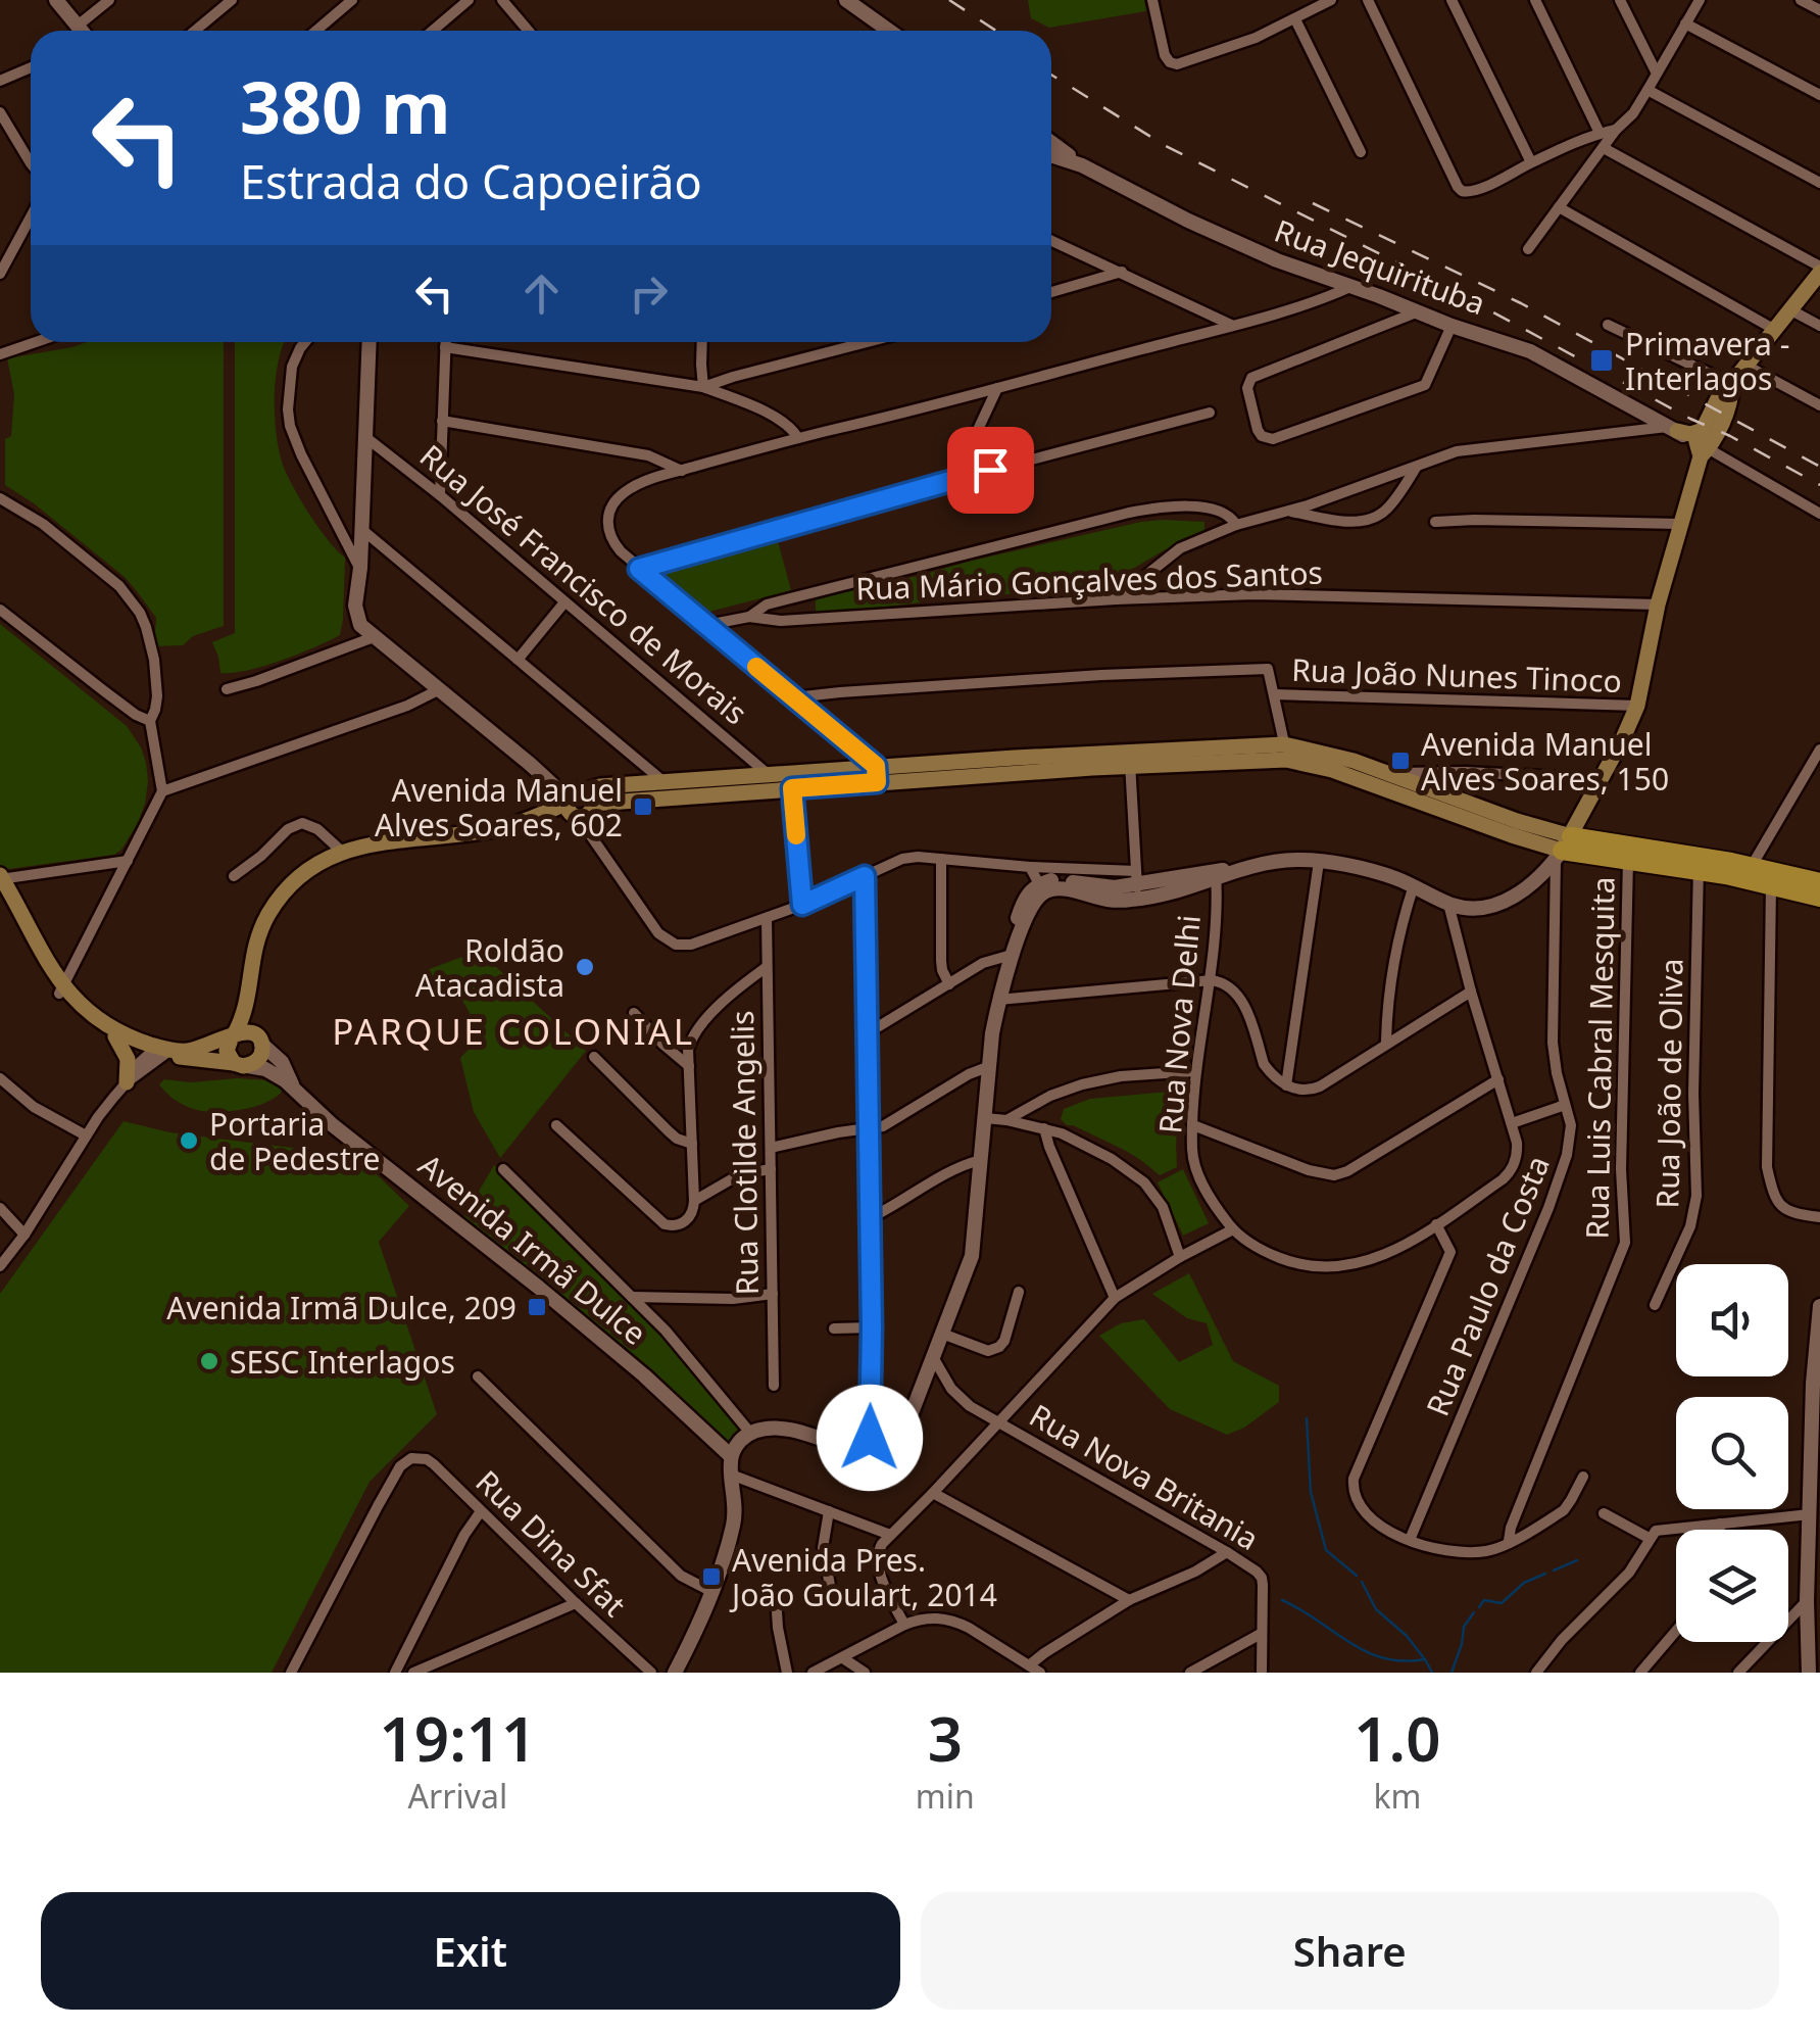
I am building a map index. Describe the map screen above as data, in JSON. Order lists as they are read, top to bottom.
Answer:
{
  "streets": {
    "street": [
      "Rua Jequirituba",
      "Rua Mário Gonçalves dos Santos",
      "Rua José Francisco de Morais",
      "Rua João Nunes Tinoco",
      "Rua Nova Delhi",
      "Rua Luis Cabral Mesquita",
      "Rua João de Oliva",
      "Rua Clotilde Angelis",
      "Avenida Irmã Dulce",
      "Rua Paulo da Costa",
      "Rua Nova Britania",
      "Rua Dina Sfat"
    ]
  },
  "districts": ["PARQUE COLONIAL"],
  "places": {
    "transit": [
      "Primavera - Interlagos",
      "Avenida Manuel Alves Soares, 150",
      "Avenida Manuel Alves Soares, 602",
      "Avenida Irmã Dulce, 209",
      "Avenida Pres. João Goulart, 2014"
    ],
    "other": ["Roldão Atacadista", "Portaria de Pedestre", "SESC Interlagos"]
  },
  "page": {
    "turn": ["380 m", "Estrada do Capoeirão"],
    "eta": [
      "19:11",
      "Arrival",
      "3",
      "min",
      "1.0",
      "km"
    ],
    "buttons": ["Exit", "Share"]
  }
}
